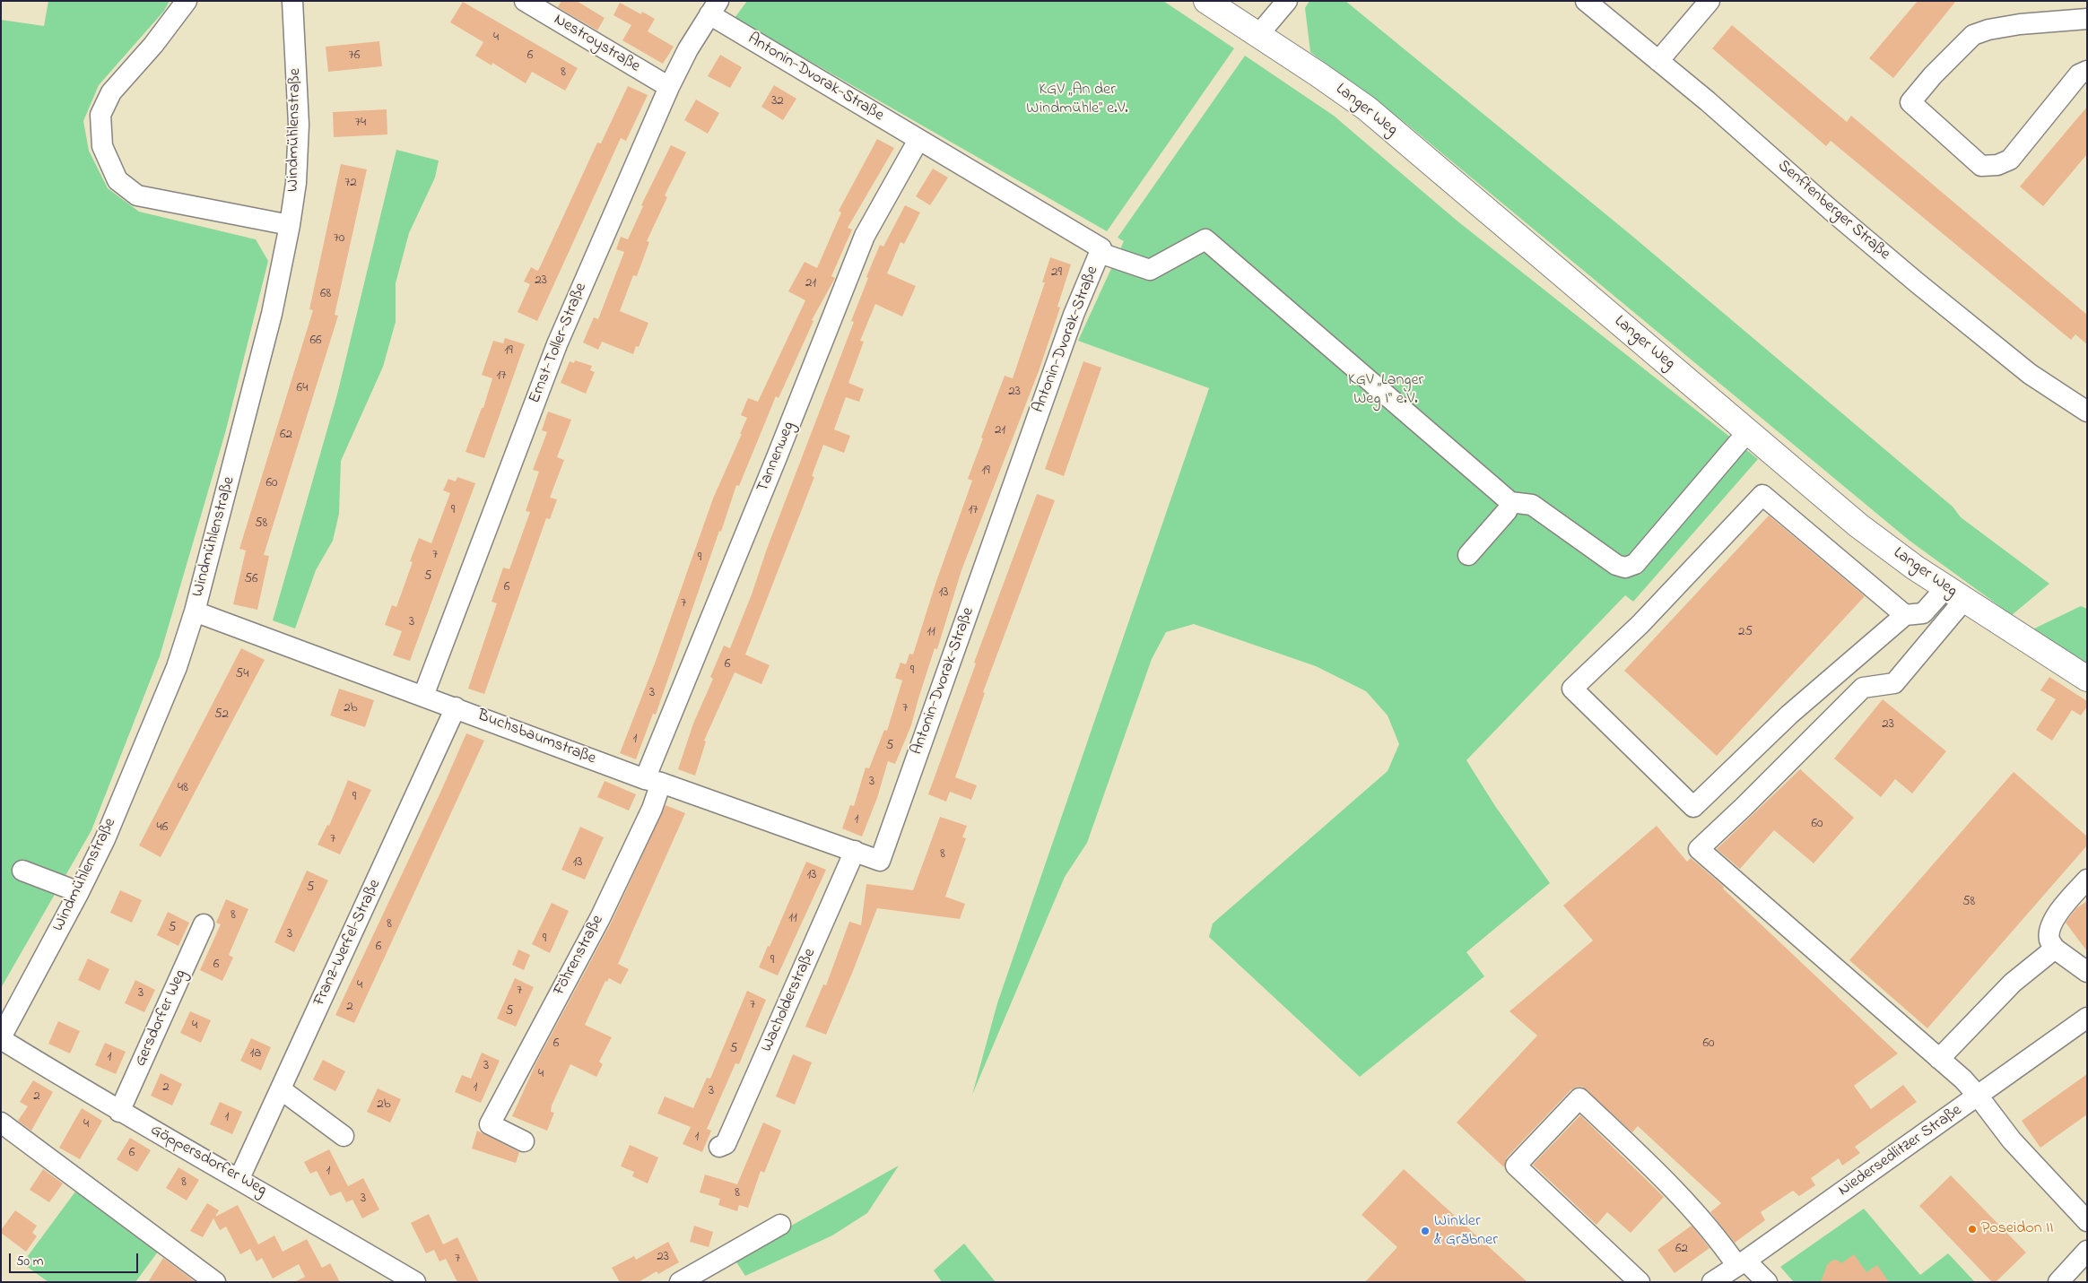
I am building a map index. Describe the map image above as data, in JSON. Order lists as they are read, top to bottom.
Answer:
{
  "streets": {
    "main road": ["Langer Weg"],
    "street": [
      "Nestroystraße",
      "Antonin-Dvorak-Straße",
      "Windmühlenstraße",
      "Senftenberger Straße",
      "Ernst-Toller-Straße",
      "Tannenweg",
      "Buchsbaumstraße",
      "Franz-Werfel-Straße",
      "Föhrenstraße",
      "Wacholderstraße",
      "Gersdorfer Weg",
      "Niedersedlitzer Straße",
      "Göppersdorfer Weg"
    ]
  },
  "crossings": [
    ["Nestroystraße", "Ernst-Toller-Straße"],
    ["Antonin-Dvorak-Straße", "Ernst-Toller-Straße"],
    ["Antonin-Dvorak-Straße", "Tannenweg"],
    ["Antonin-Dvorak-Straße", "Buchsbaumstraße"],
    ["Windmühlenstraße", "Buchsbaumstraße"],
    ["Windmühlenstraße", "Göppersdorfer Weg"],
    ["Ernst-Toller-Straße", "Buchsbaumstraße"],
    ["Tannenweg", "Buchsbaumstraße"],
    ["Tannenweg", "Föhrenstraße"],
    ["Buchsbaumstraße", "Franz-Werfel-Straße"],
    ["Buchsbaumstraße", "Föhrenstraße"],
    ["Buchsbaumstraße", "Wacholderstraße"],
    ["Franz-Werfel-Straße", "Göppersdorfer Weg"],
    ["Gersdorfer Weg", "Göppersdorfer Weg"]
  ],
  "parks": ["KGV „An der Windmühle“ e.V.", "KGV „Langer Weg I“ e.V."],
  "places": ["Poseidon II", "Winkler & Gräbner"],
  "house_numbers": [
    "4",
    "76",
    "6",
    "8",
    "32",
    "74",
    "72",
    "70",
    "29",
    "23",
    "21",
    "68",
    "66",
    "19",
    "17",
    "64",
    "23",
    "21",
    "62",
    "19",
    "60",
    "9",
    "17",
    "58",
    "7",
    "9",
    "5",
    "56",
    "6",
    "13",
    "7",
    "3",
    "11",
    "25",
    "6",
    "9",
    "54",
    "3",
    "2b",
    "7",
    "52",
    "23",
    "1",
    "5",
    "3",
    "48",
    "9",
    "1",
    "60",
    "46",
    "7",
    "8",
    "13",
    "13",
    "5",
    "58",
    "8",
    "11",
    "8",
    "5",
    "3",
    "9",
    "6",
    "9",
    "6",
    "4",
    "7",
    "3",
    "7",
    "2",
    "5",
    "4",
    "6",
    "60",
    "5",
    "1a",
    "1",
    "3",
    "4",
    "2",
    "1",
    "3",
    "2",
    "2b",
    "1",
    "4",
    "1",
    "6",
    "1",
    "8",
    "8",
    "3",
    "62",
    "23",
    "7"
  ],
  "scale_bar": "50 m"
}
